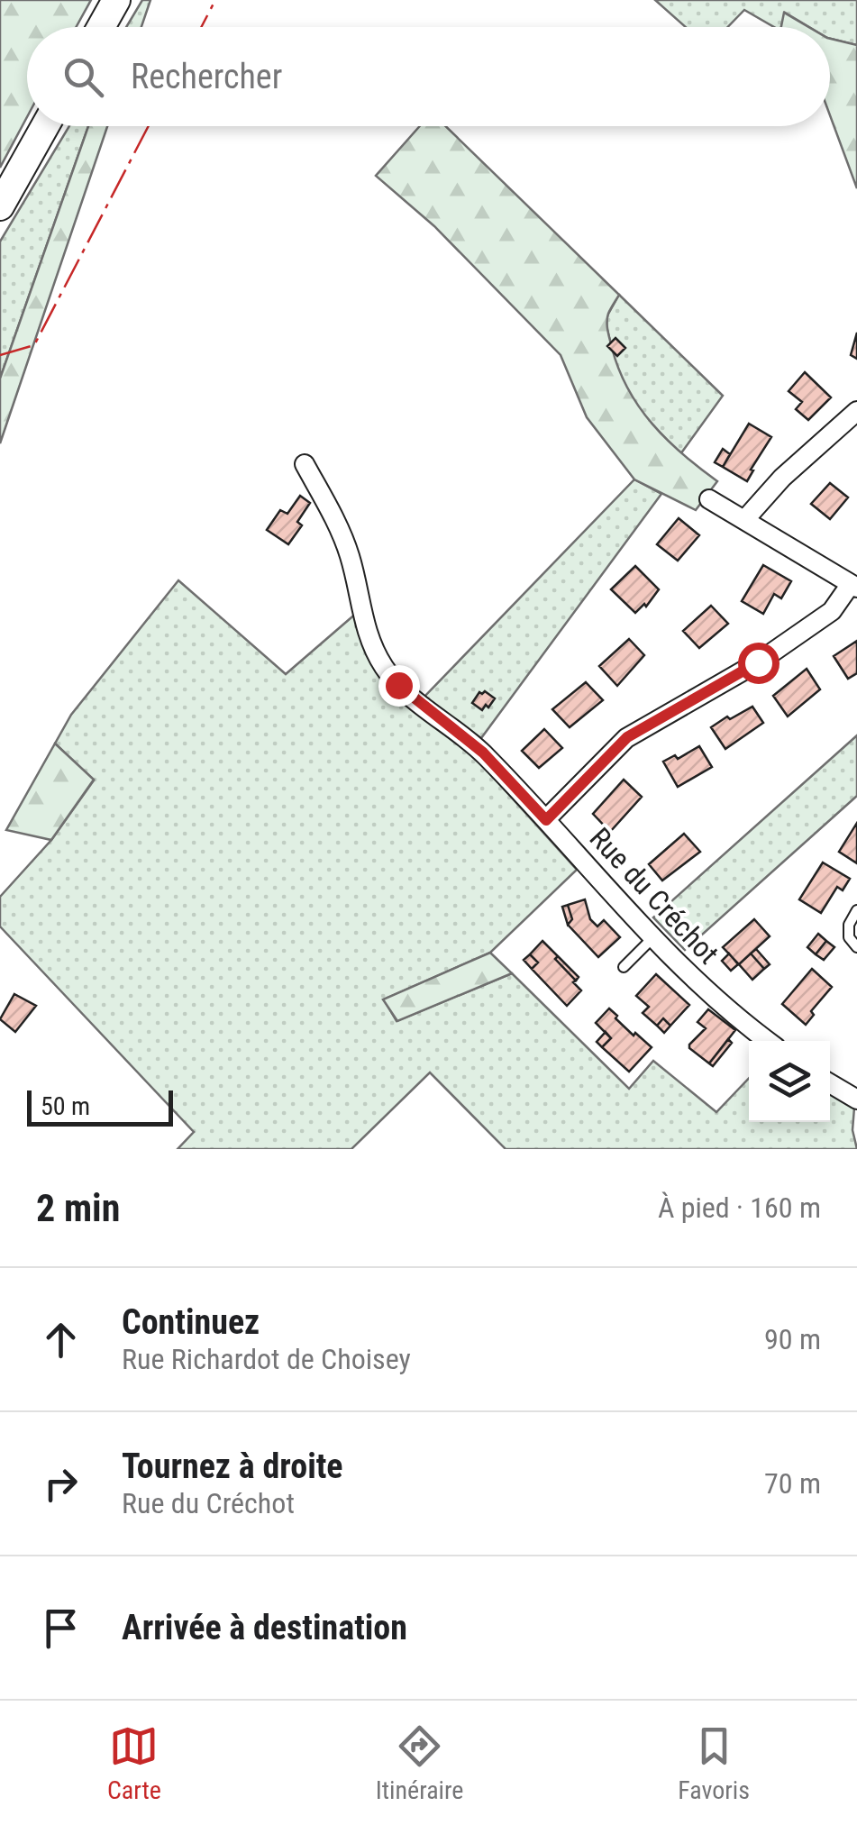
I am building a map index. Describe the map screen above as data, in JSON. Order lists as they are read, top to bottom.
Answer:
{
  "streets": {
    "street": ["Rue du Créchot"]
  },
  "scale_bar": "50 m",
  "page": {
    "search": "Rechercher",
    "scale": "50 m",
    "heading": ["2 min", "À pied · 160 m"],
    "list": [
      ["Continuez", "Rue Richardot de Choisey", "90 m"],
      ["Tournez à droite", "Rue du Créchot", "70 m"],
      "Arrivée à destination"
    ],
    "nav": ["Carte", "Itinéraire", "Favoris"]
  }
}
